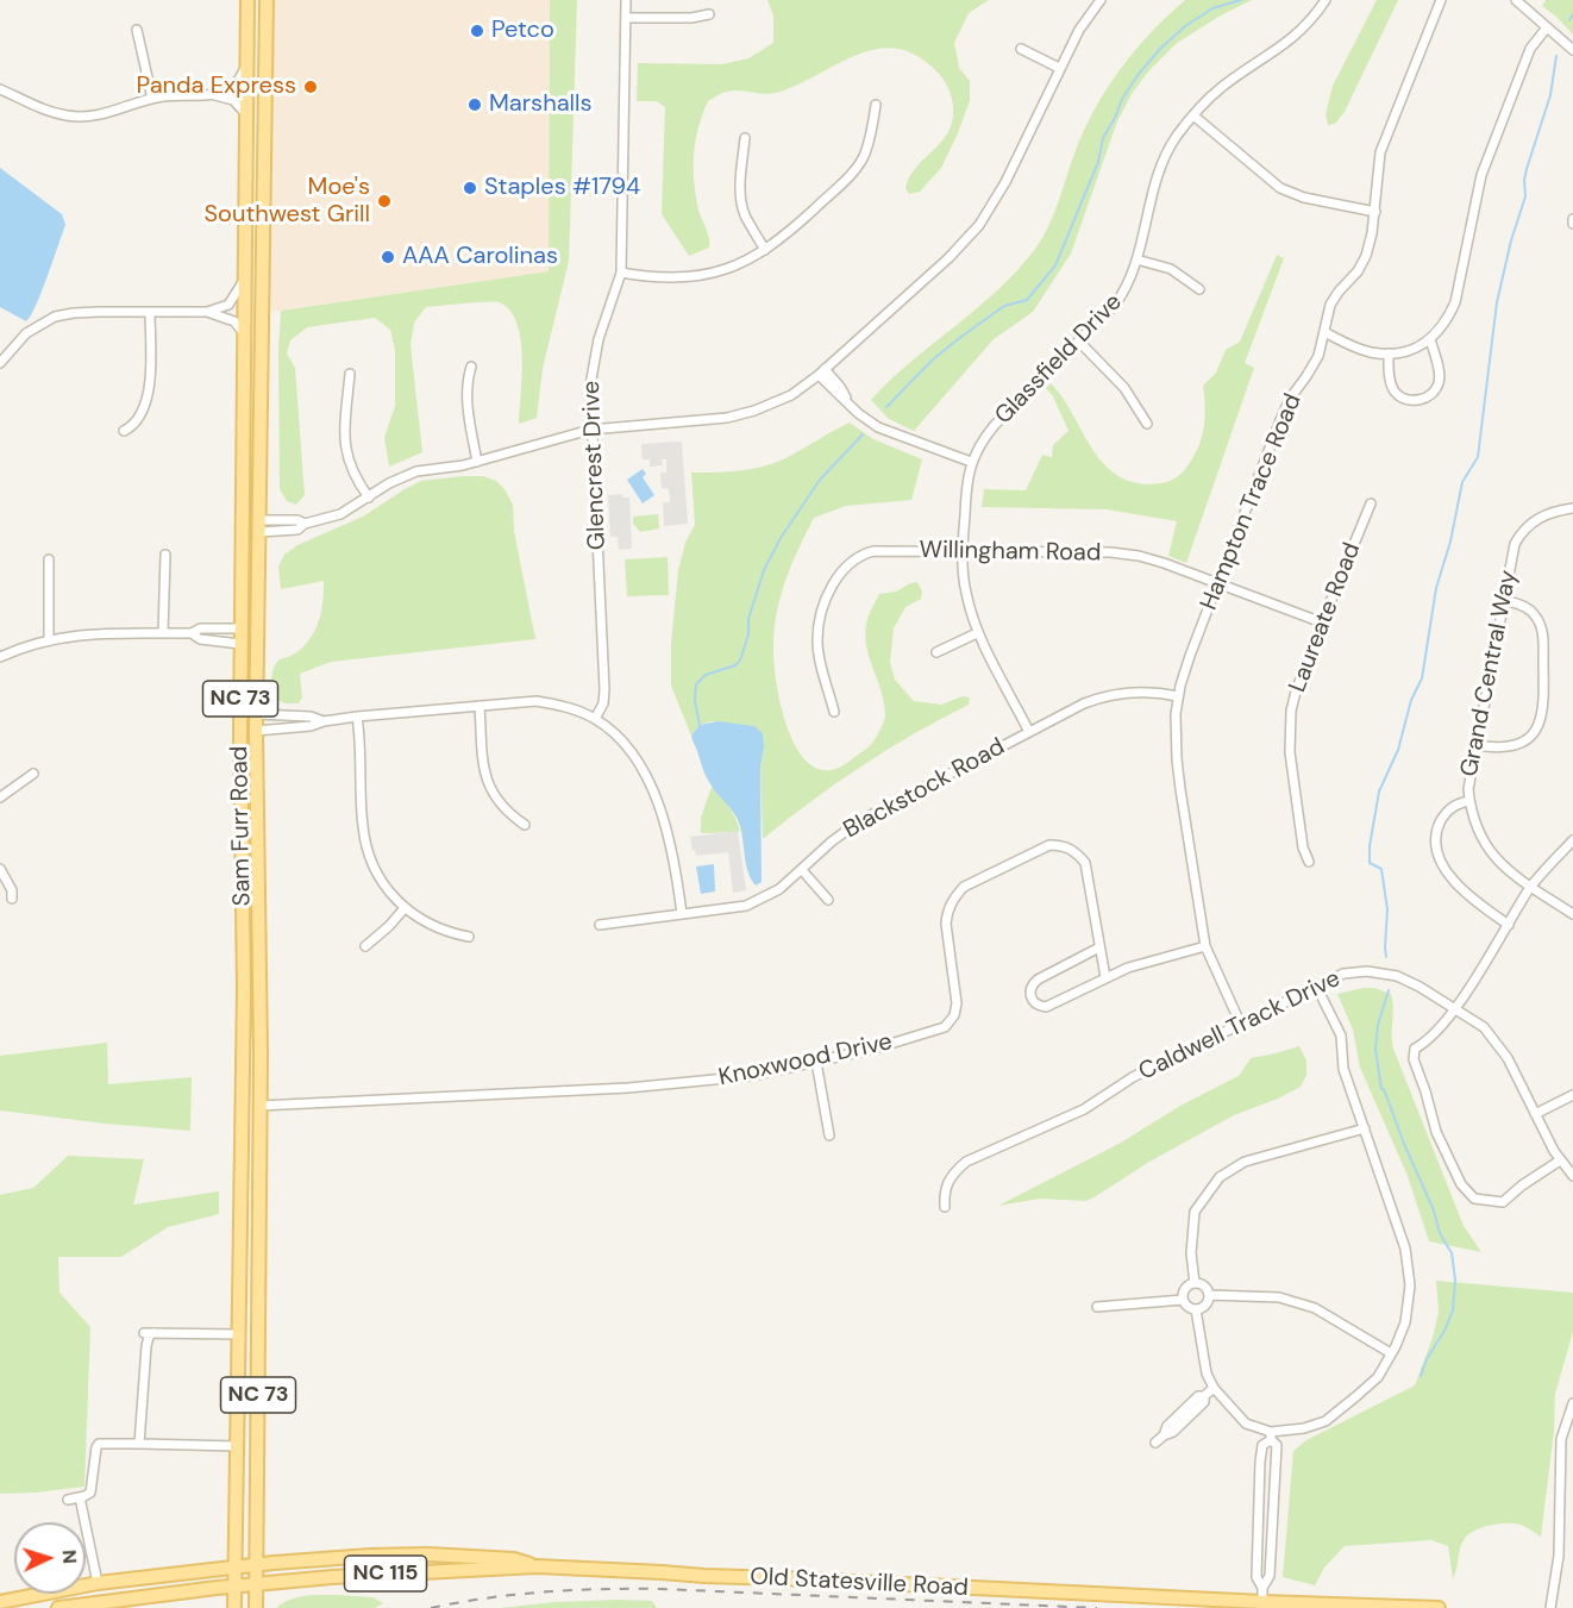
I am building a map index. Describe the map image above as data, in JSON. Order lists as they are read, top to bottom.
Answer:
{
  "streets": {
    "main road": [
      "NC 73",
      "Sam Furr Road",
      "NC 115",
      "Old Statesville Road"
    ],
    "street": [
      "Glassfield Drive",
      "Glencrest Drive",
      "Hampton Trace Road",
      "Willingham Road",
      "Laureate Road",
      "Grand Central Way",
      "Blackstock Road",
      "Caldwell Track Drive",
      "Knoxwood Drive"
    ]
  },
  "crossings": [
    ["Glassfield Drive", "Willingham Road"],
    ["Glassfield Drive", "Blackstock Road"],
    ["Hampton Trace Road", "Willingham Road"],
    ["Hampton Trace Road", "Blackstock Road"],
    ["Hampton Trace Road", "Caldwell Track Drive"],
    ["Willingham Road", "Laureate Road"],
    ["Sam Furr Road", "Knoxwood Drive"],
    ["Sam Furr Road", "Old Statesville Road"]
  ],
  "places": [
    "Petco",
    "Panda Express",
    "Marshalls",
    "Staples #1794",
    "Moe's Southwest Grill",
    "AAA Carolinas"
  ],
  "north": "right"
}
